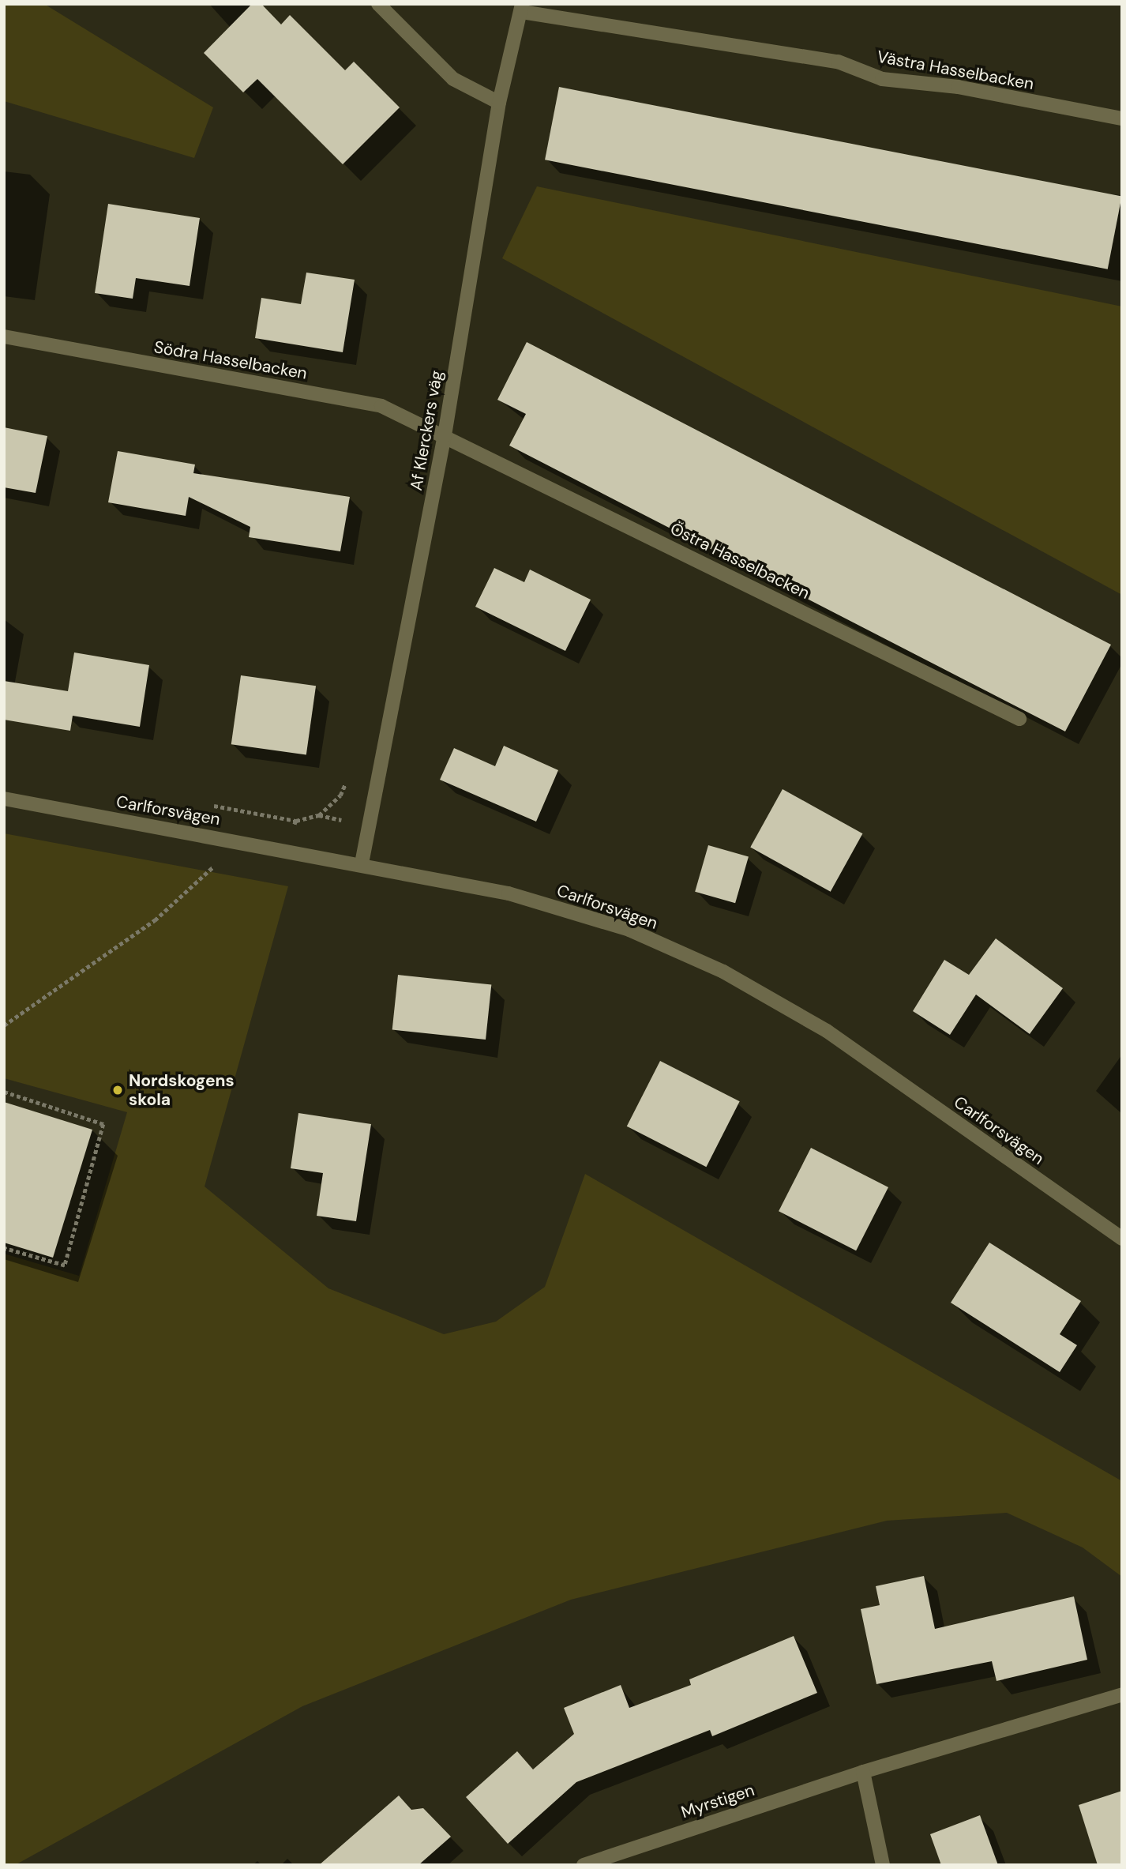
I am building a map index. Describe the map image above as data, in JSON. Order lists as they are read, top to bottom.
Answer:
{
  "streets": {
    "street": [
      "Västra Hasselbacken",
      "Södra Hasselbacken",
      "Af Klerckers väg",
      "Östra Hasselbacken",
      "Carlforsvägen",
      "Myrstigen"
    ]
  },
  "crossings": [
    ["Västra Hasselbacken", "Af Klerckers väg"],
    ["Södra Hasselbacken", "Af Klerckers väg"],
    ["Södra Hasselbacken", "Östra Hasselbacken"],
    ["Af Klerckers väg", "Östra Hasselbacken"],
    ["Af Klerckers väg", "Carlforsvägen"]
  ],
  "places": ["Nordskogens skola"]
}
